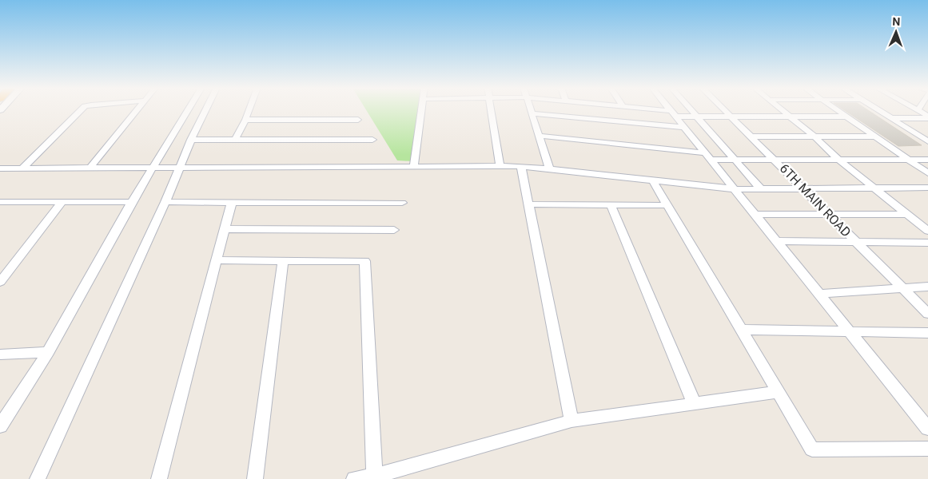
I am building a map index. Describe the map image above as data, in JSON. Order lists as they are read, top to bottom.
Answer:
{
  "streets": {
    "street": ["6TH MAIN ROAD"]
  },
  "north": "top"
}
